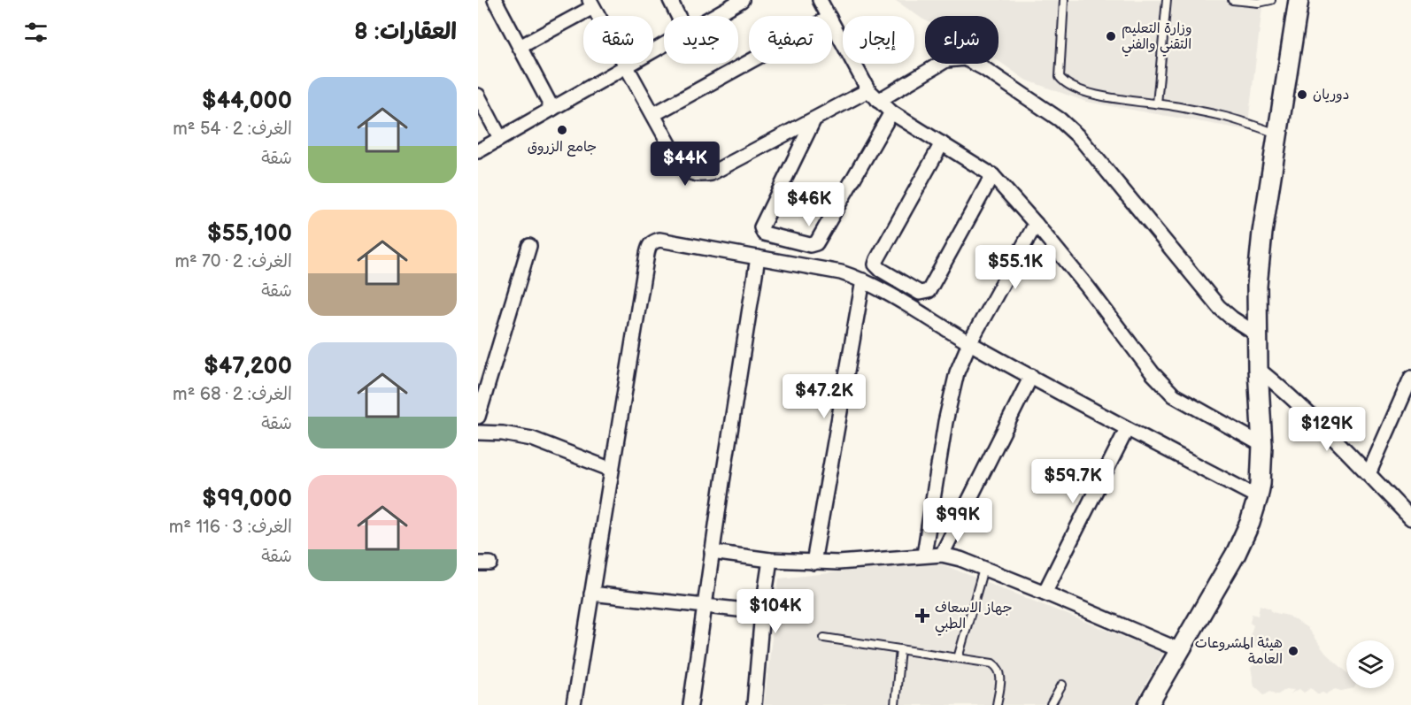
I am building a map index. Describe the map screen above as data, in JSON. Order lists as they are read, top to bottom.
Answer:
{
  "places": {
    "other": [
      "وزارة التعليم التقني والفني",
      "دوريان",
      "جامع الزروق",
      "هيئة المشروعات العامة"
    ],
    "health": ["جهاز الاسعاف الطبي"]
  },
  "page": {
    "heading": "العقارات: 8",
    "chip": [
      "شراء",
      "إيجار",
      "تصفية",
      "جديد",
      "شقة"
    ],
    "list": [
      {
        "name": "$44,000",
        "note": "الغرف: 2 · 54 m² · شقة"
      },
      {
        "name": "$55,100",
        "note": "الغرف: 2 · 70 m² · شقة"
      },
      {
        "name": "$47,200",
        "note": "الغرف: 2 · 68 m² · شقة"
      },
      {
        "name": "$99,000",
        "note": "الغرف: 3 · 116 m² · شقة"
      }
    ],
    "price": [
      "$44K",
      "$46K",
      "$55.1K",
      "$47.2K",
      "$129K",
      "$59.7K",
      "$99K",
      "$104K"
    ]
  }
}
